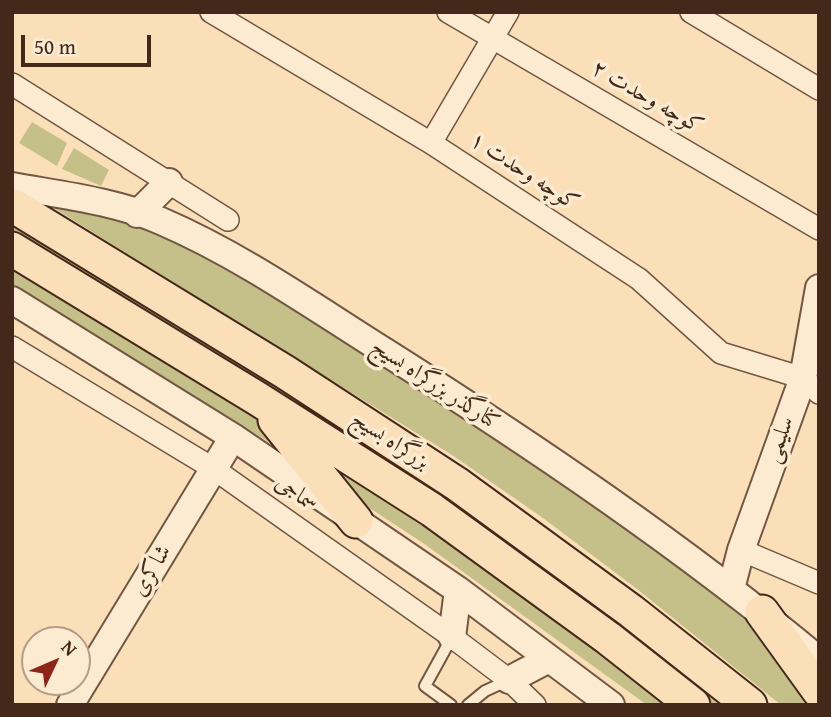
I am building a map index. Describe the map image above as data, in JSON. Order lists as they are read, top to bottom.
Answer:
{
  "streets": {
    "highway": ["بزرگراه بسیج"],
    "street": [
      "کوچه وحدت ۲",
      "کوچه وحدت ۱",
      "کنارگذر بزرگراه بسیج",
      "سلیمی",
      "سماجی",
      "شاکری"
    ]
  },
  "crossings": [
    ["کوچه وحدت ۱", "سلیمی"],
    ["کنارگذر بزرگراه بسیج", "سلیمی"],
    ["سماجی", "شاکری"]
  ],
  "scale_bar": "50 m",
  "north": "top right"
}
